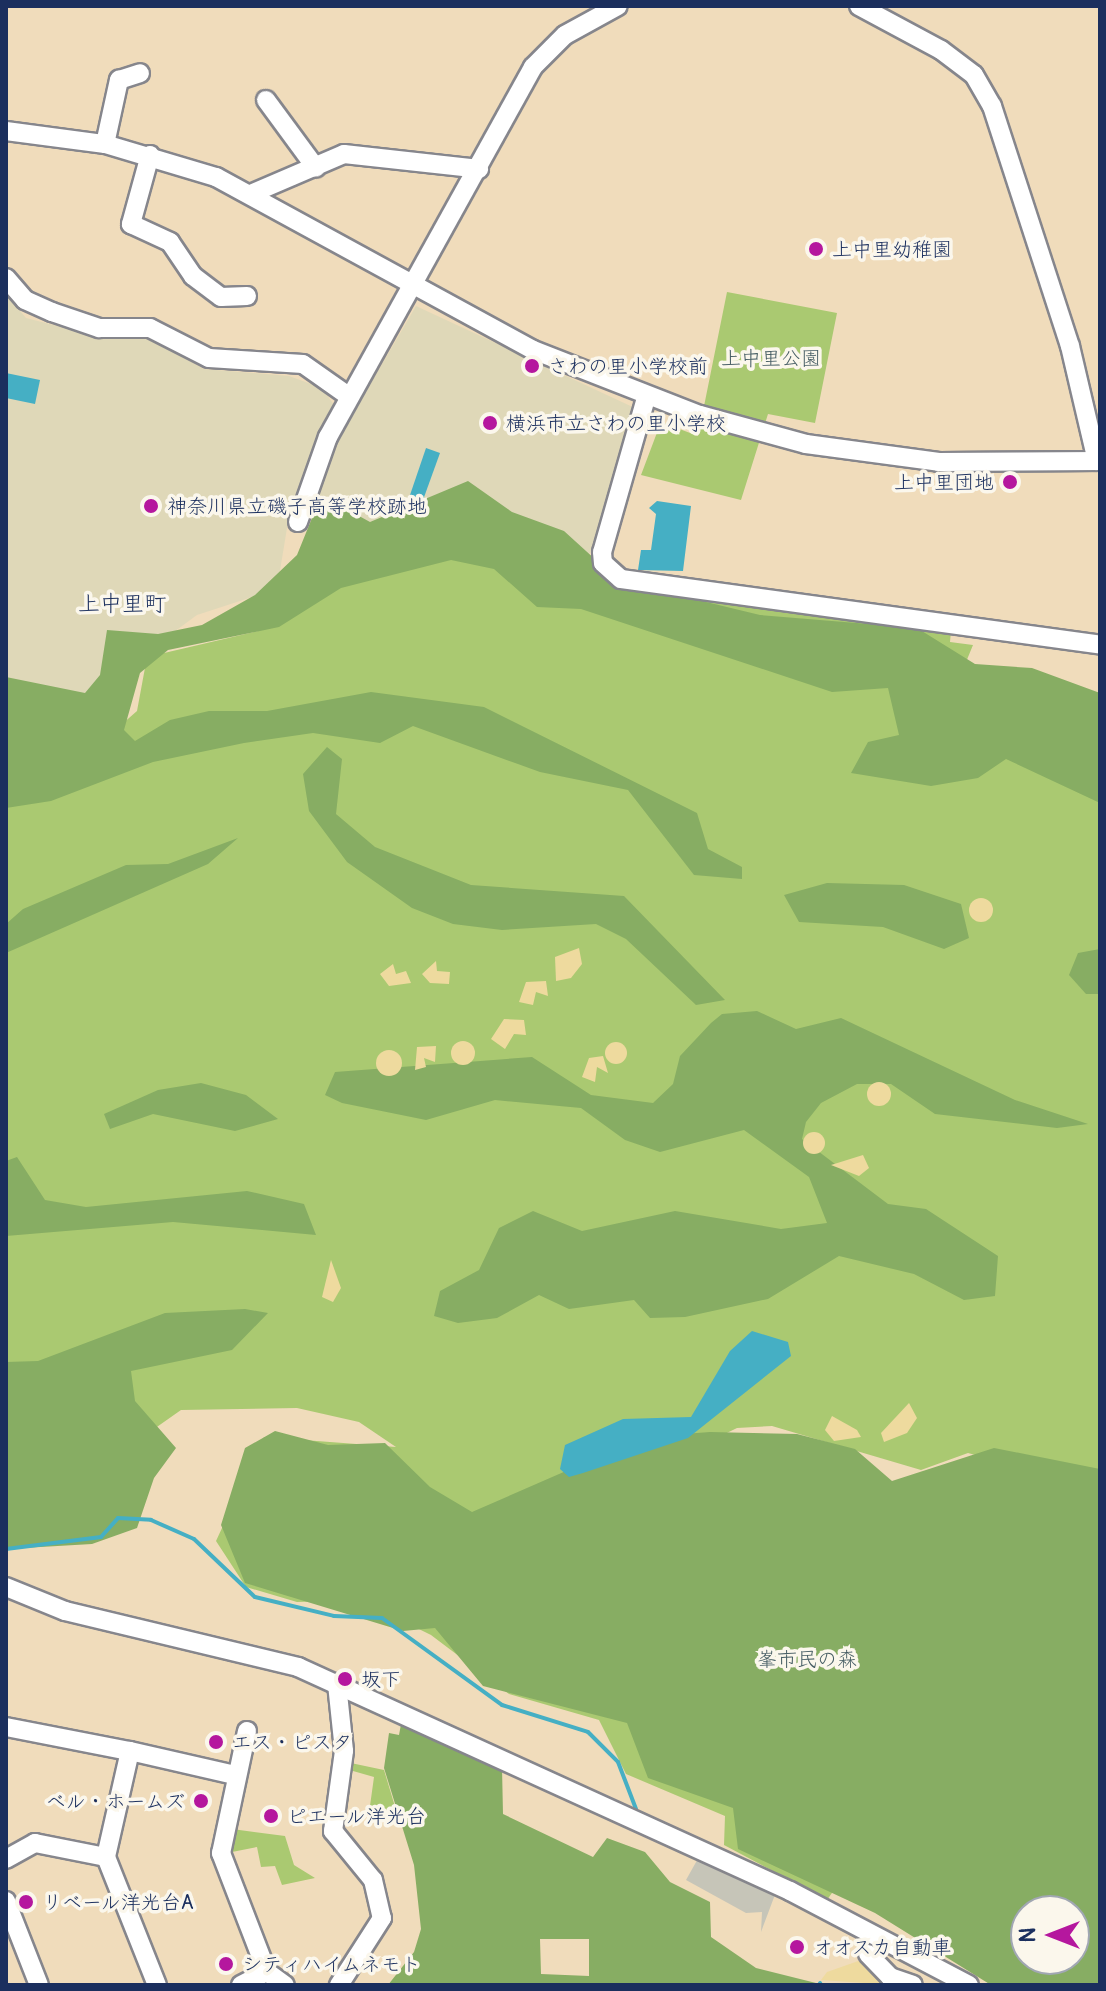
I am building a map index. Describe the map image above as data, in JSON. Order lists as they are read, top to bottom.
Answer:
{
  "districts": ["上中里町"],
  "parks": ["上中里公園", "峯市民の森"],
  "places": [
    "上中里幼稚園",
    "さわの里小学校前",
    "横浜市立さわの里小学校",
    "上中里団地",
    "神奈川県立磯子高等学校跡地",
    "坂下",
    "エス・ピスタ",
    "ベル・ホームズ",
    "ピエール洋光台",
    "リベール洋光台A",
    "オオスカ自動車",
    "シティハイムネモト"
  ],
  "north": "left"
}
